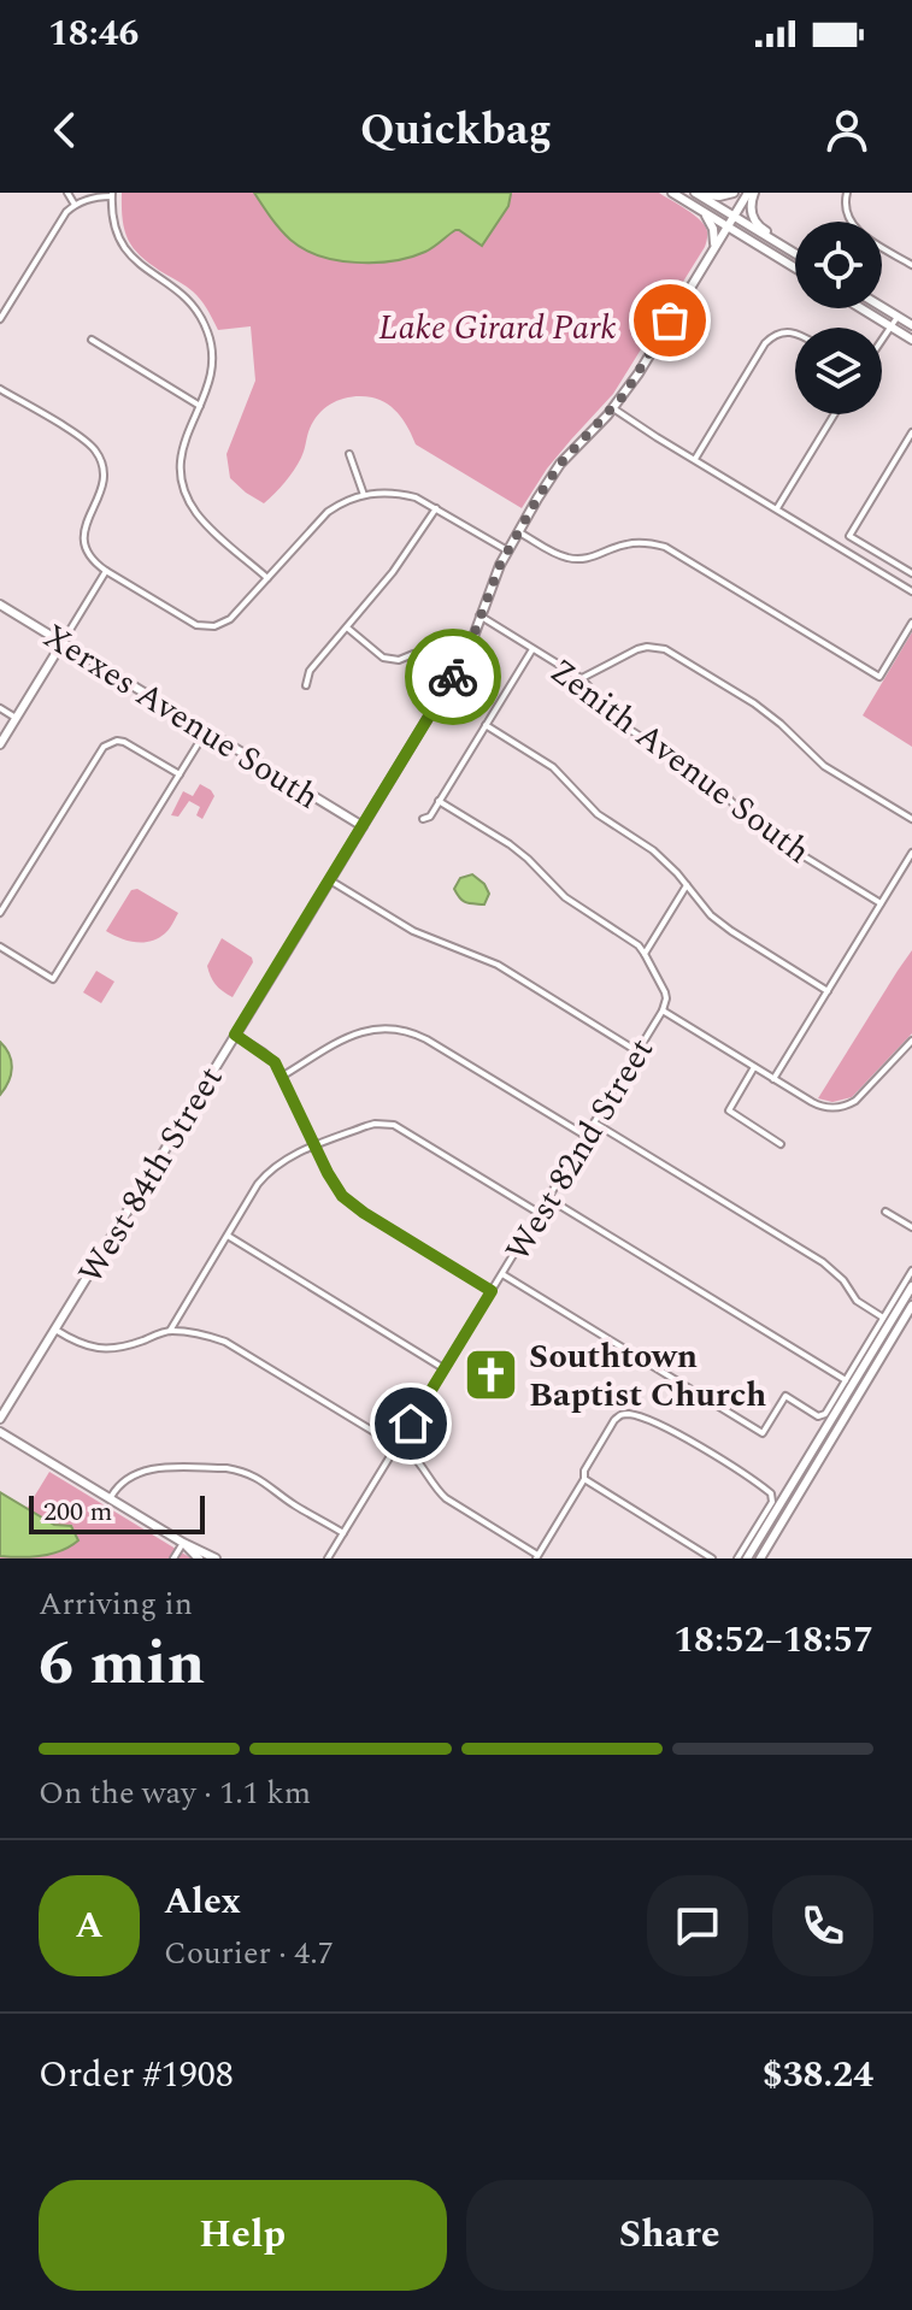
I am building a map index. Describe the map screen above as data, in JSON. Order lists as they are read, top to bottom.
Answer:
{
  "streets": {
    "street": [
      "Xerxes Avenue South",
      "Zenith Avenue South",
      "West 82nd Street",
      "West 84th Street"
    ]
  },
  "crossings": [
    ["Xerxes Avenue South", "West 84th Street"],
    ["Zenith Avenue South", "West 84th Street"]
  ],
  "parks": ["Lake Girard Park"],
  "places": {
    "church": ["Southtown Baptist Church"]
  },
  "scale_bar": "200 m",
  "page": {
    "status": "18:46",
    "header": "Quickbag",
    "scale": "200 m",
    "heading": ["6 min", "Arriving in", "18:52–18:57"],
    "panel": [
      "Alex",
      "Courier · 4.7",
      "Order #1908",
      "$38.24"
    ],
    "bar": "On the way · 1.1 km",
    "round": "A",
    "buttons": ["Help", "Share"]
  }
}
